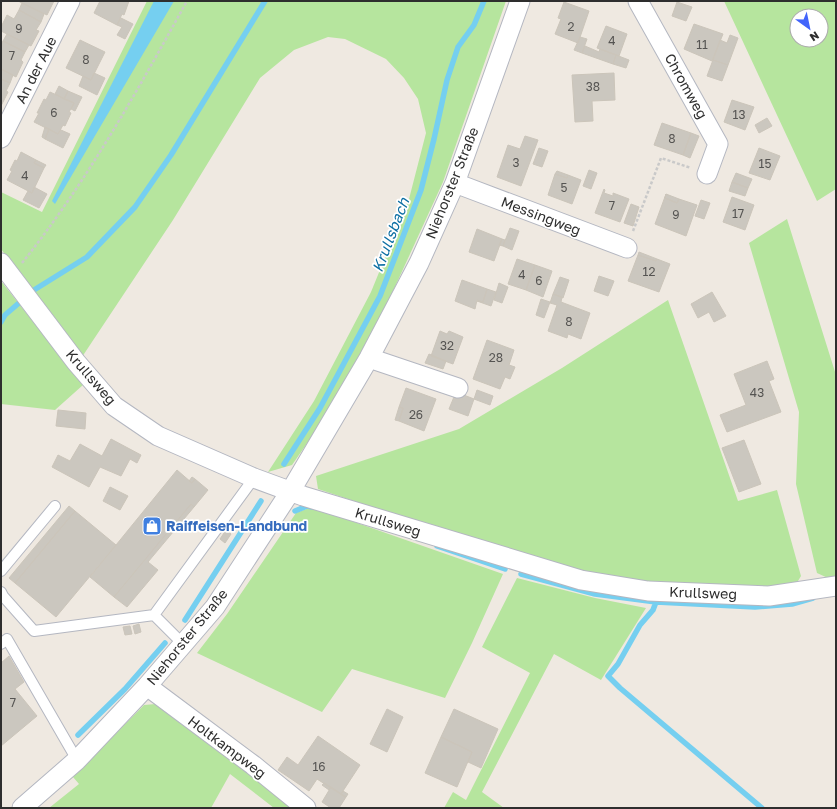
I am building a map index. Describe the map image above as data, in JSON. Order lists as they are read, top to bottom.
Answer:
{
  "streets": {
    "street": [
      "An der Aue",
      "Chromweg",
      "Niehorster Straße",
      "Messingweg",
      "Krullsweg",
      "Holtkampweg"
    ]
  },
  "crossings": [
    ["Niehorster Straße", "Messingweg"],
    ["Niehorster Straße", "Krullsweg"],
    ["Niehorster Straße", "Holtkampweg"]
  ],
  "water": ["Krullsbach"],
  "places": {
    "shop": ["Raiffeisen-Landbund"]
  },
  "house_numbers": [
    "2",
    "9",
    "4",
    "11",
    "7",
    "8",
    "38",
    "6",
    "13",
    "8",
    "3",
    "15",
    "4",
    "5",
    "7",
    "17",
    "9",
    "12",
    "4",
    "6",
    "8",
    "32",
    "28",
    "43",
    "26",
    "7",
    "16"
  ],
  "north": "bottom right"
}
